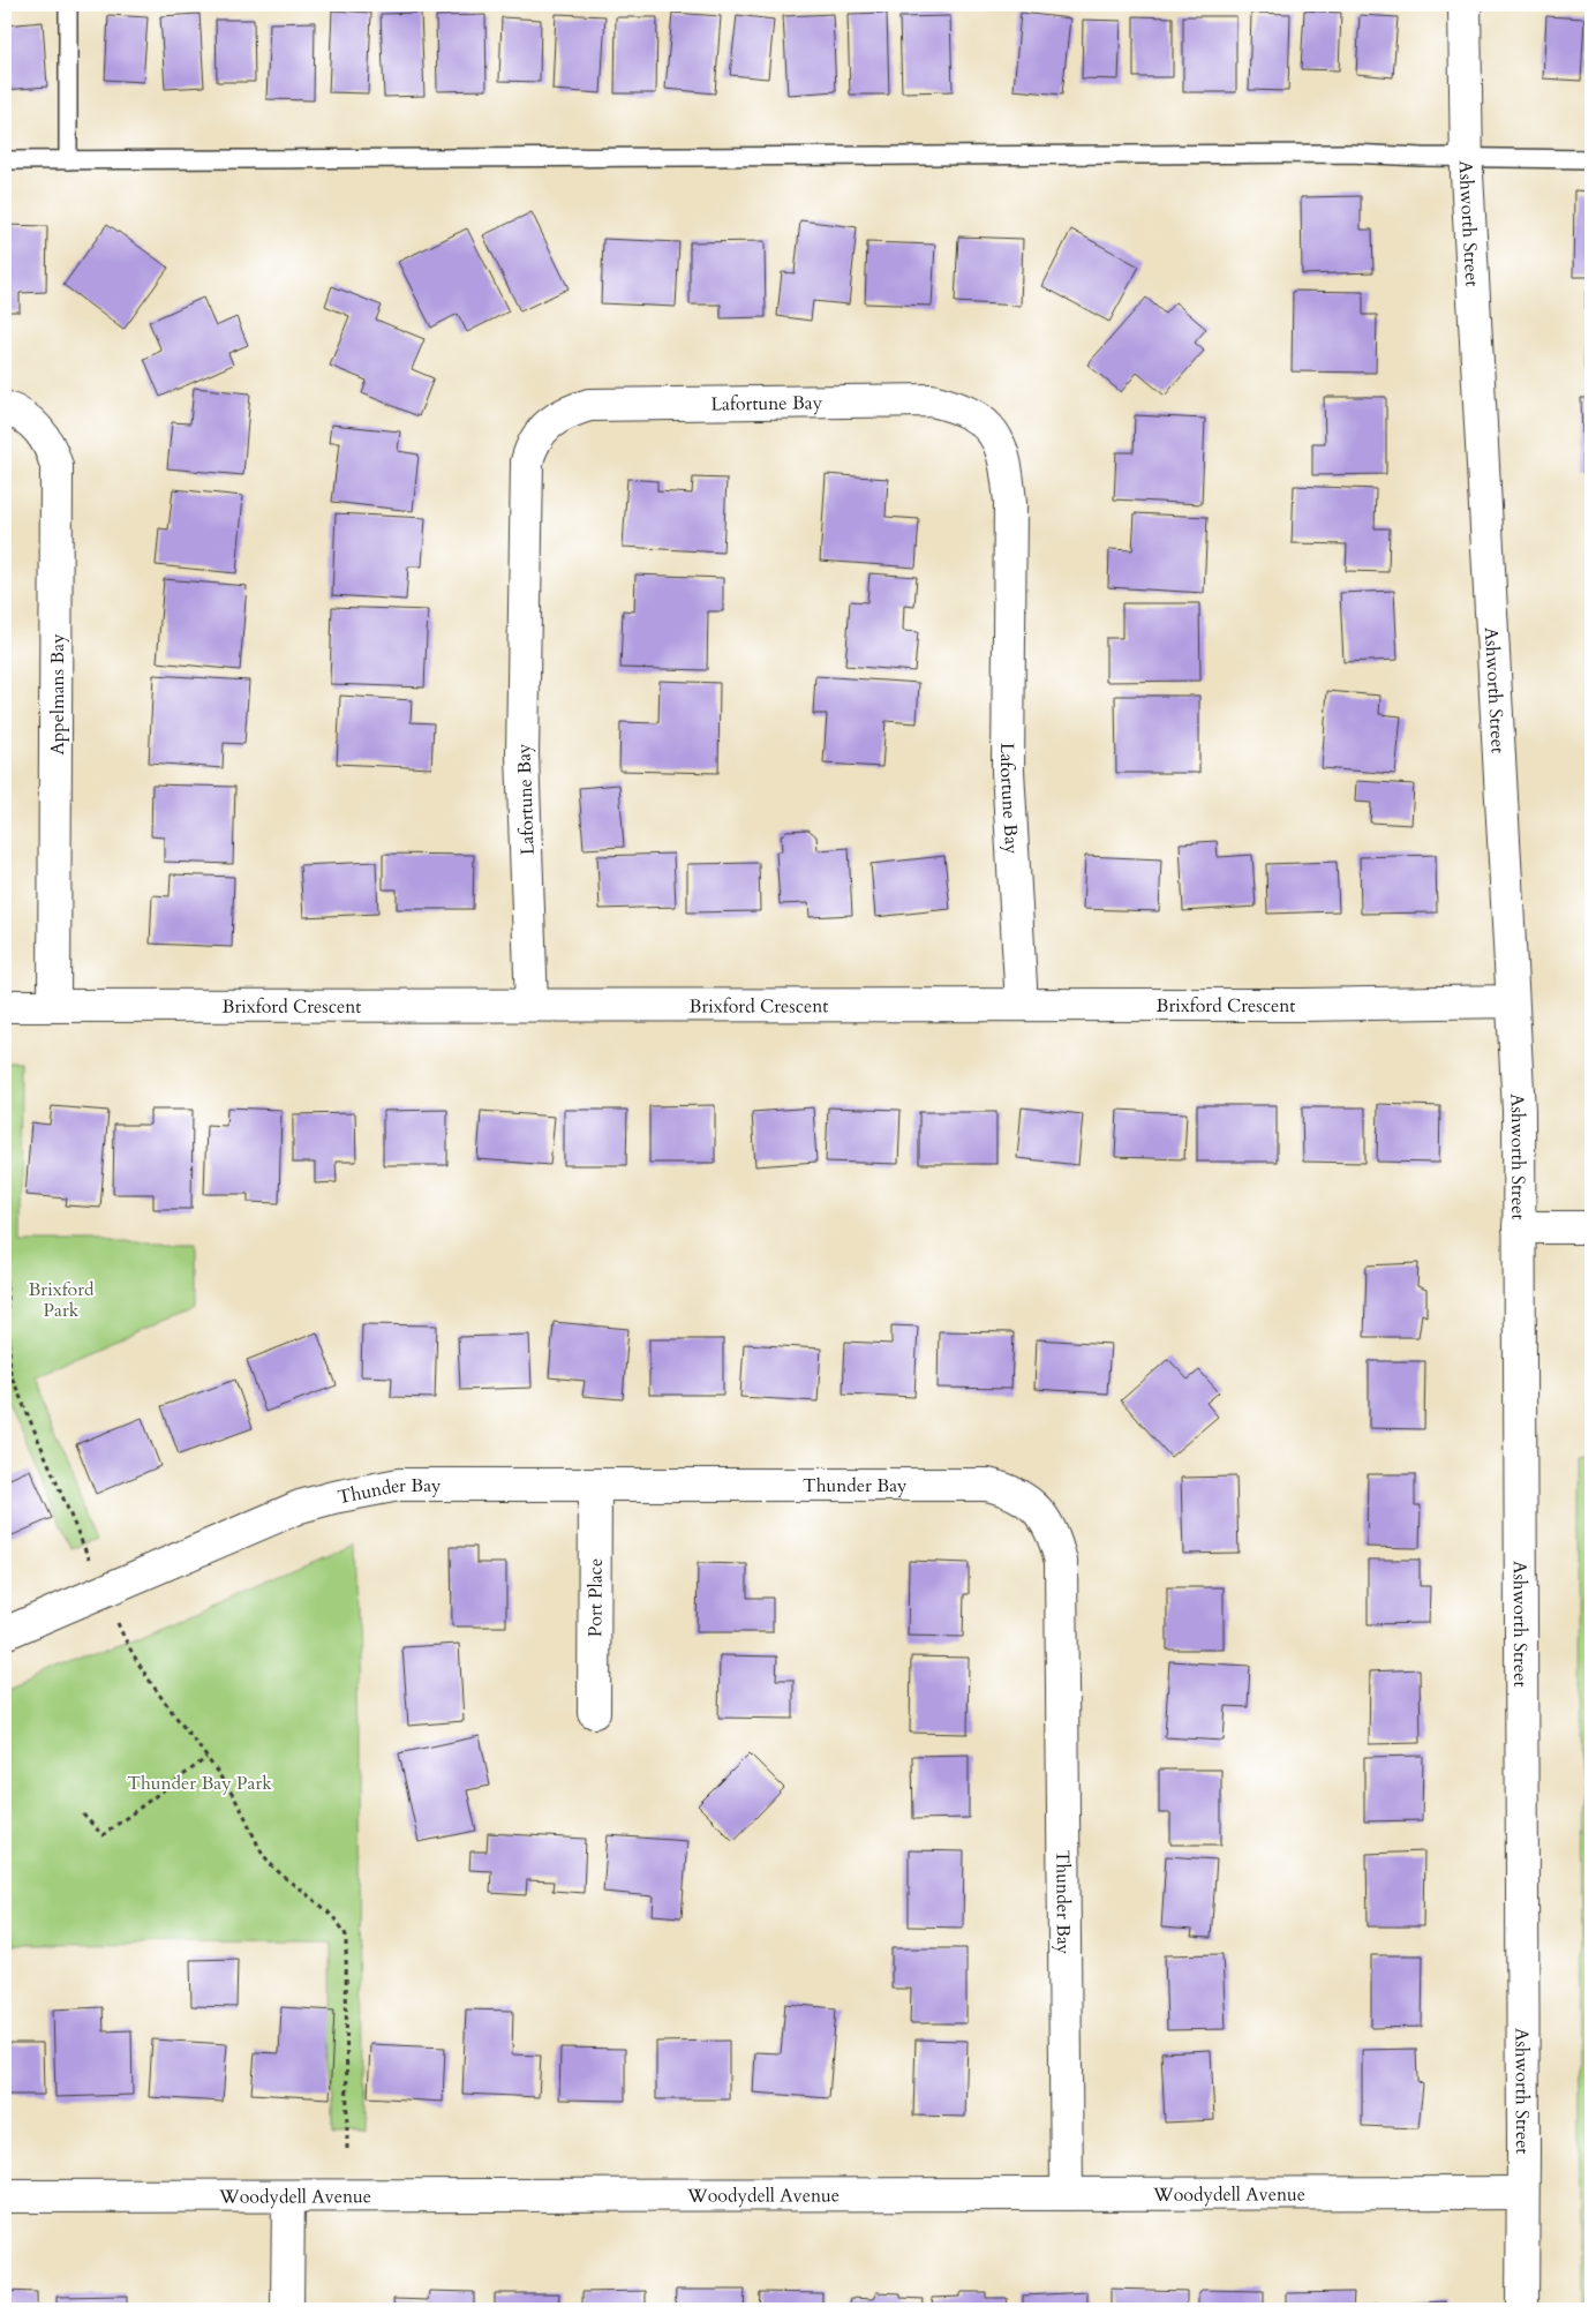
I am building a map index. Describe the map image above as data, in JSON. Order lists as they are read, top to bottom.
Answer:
{
  "streets": {
    "street": [
      "Ashworth Street",
      "Lafortune Bay",
      "Appelmans Bay",
      "Brixford Crescent",
      "Thunder Bay",
      "Port Place",
      "Woodydell Avenue"
    ]
  },
  "crossings": [
    ["Ashworth Street", "Brixford Crescent"],
    ["Ashworth Street", "Woodydell Avenue"],
    ["Lafortune Bay", "Brixford Crescent"],
    ["Appelmans Bay", "Brixford Crescent"],
    ["Thunder Bay", "Port Place"],
    ["Thunder Bay", "Woodydell Avenue"]
  ],
  "parks": ["Brixford Park", "Thunder Bay Park"]
}
